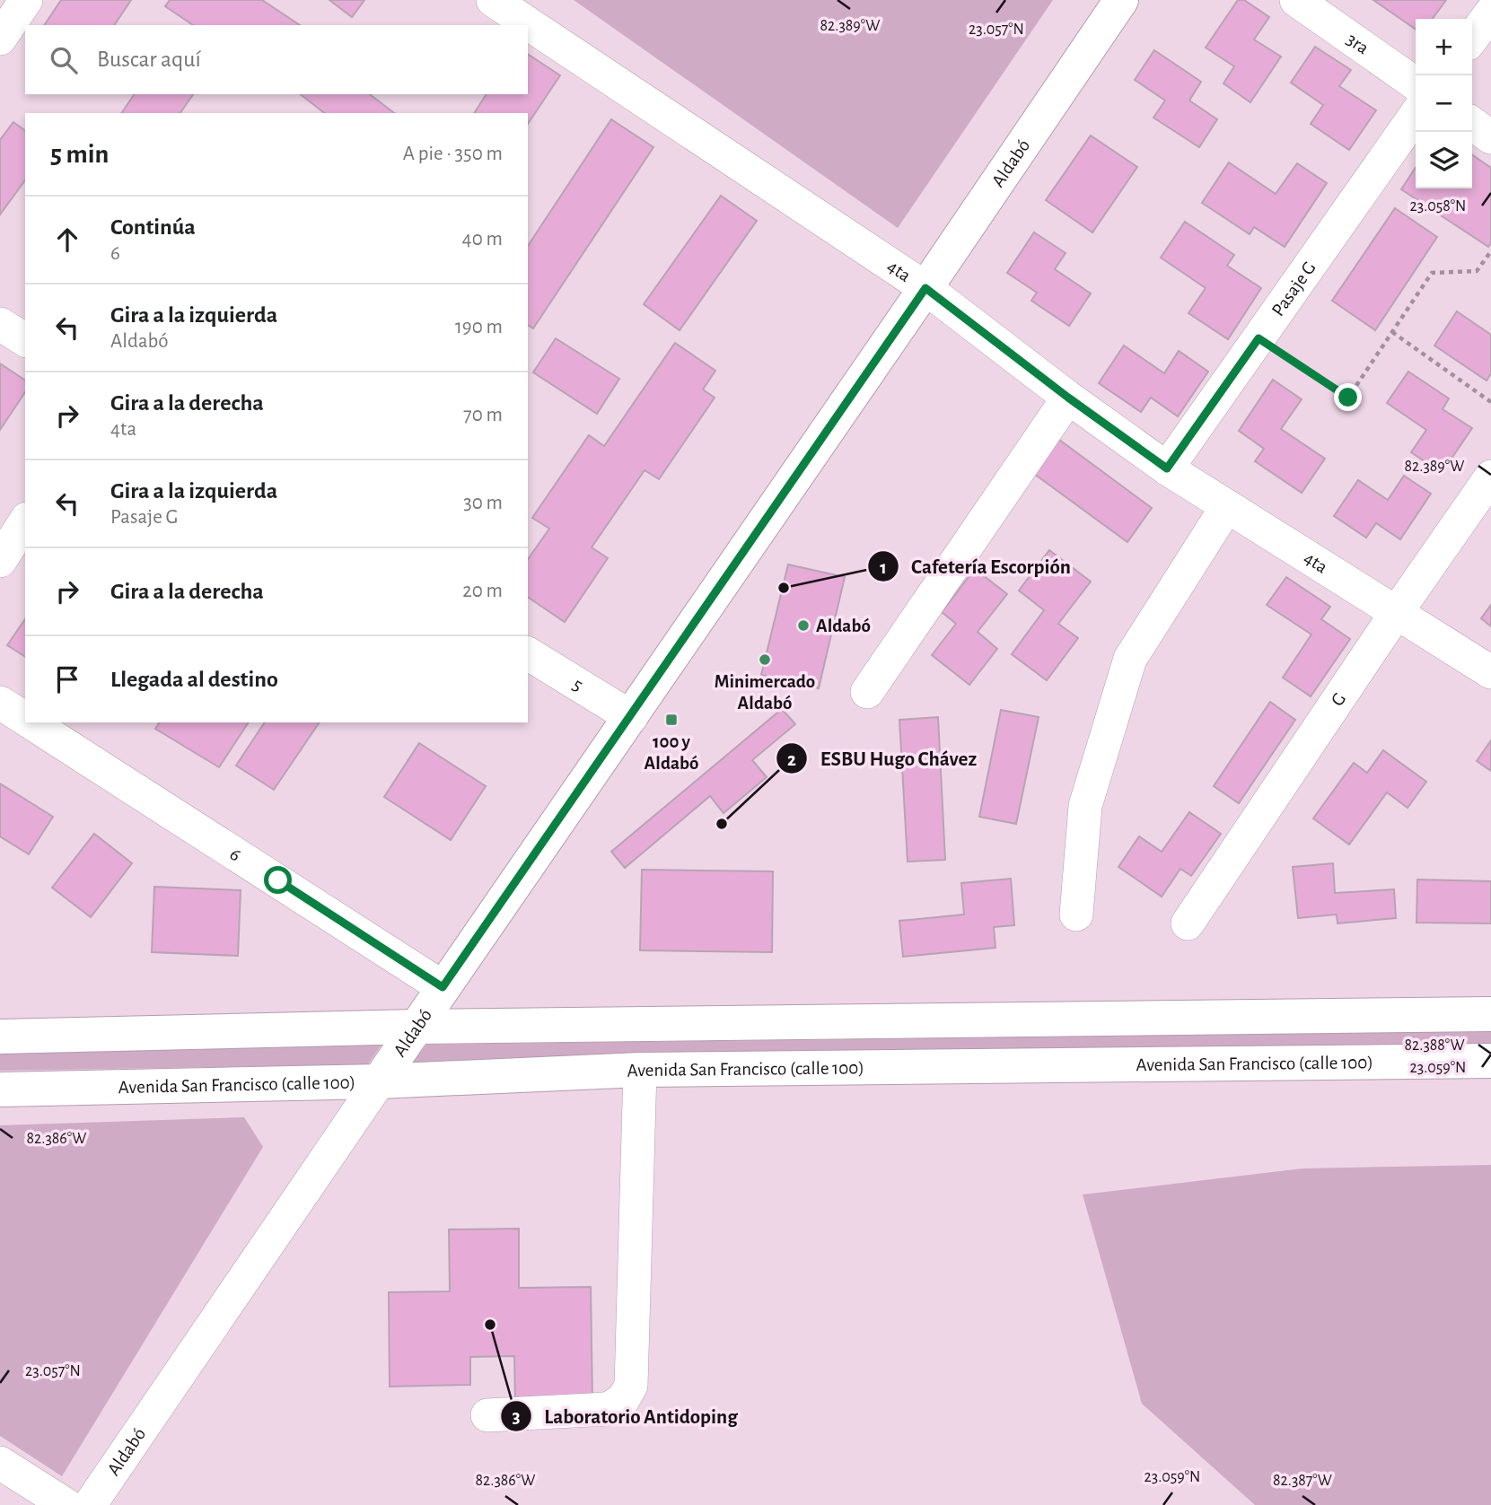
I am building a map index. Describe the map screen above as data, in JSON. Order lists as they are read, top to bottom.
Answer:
{
  "streets": {
    "main road": ["Aldabó", "Avenida San Francisco (calle 100)"],
    "street": [
      "3ra",
      "4ta",
      "Pasaje G",
      "5",
      "G",
      "6"
    ]
  },
  "crossings": [
    ["Aldabó", "4ta"],
    ["Aldabó", "5"],
    ["Aldabó", "6"],
    ["Aldabó", "Avenida San Francisco (calle 100)"],
    ["4ta", "Pasaje G"],
    ["4ta", "G"]
  ],
  "places": {
    "other": [
      "Cafetería Escorpión",
      "Aldabó",
      "Minimercado Aldabó",
      "ESBU Hugo Chávez",
      "Laboratorio Antidoping"
    ],
    "transit": ["100 y Aldabó"]
  },
  "page": {
    "map_buttons": ["+", "−"],
    "search": "Buscar aquí",
    "heading": ["5 min", "A pie · 350 m"],
    "list": [
      ["Continúa", "6", "40 m"],
      ["Gira a la izquierda", "Aldabó", "190 m"],
      ["Gira a la derecha", "4ta", "70 m"],
      ["Gira a la izquierda", "Pasaje G", "30 m"],
      ["Gira a la derecha", "20 m"],
      "Llegada al destino"
    ]
  },
  "coordinates": [
    "82.389°W",
    "23.057°N",
    "23.058°N",
    "82.388°W",
    "23.059°N",
    "82.386°W",
    "82.387°W"
  ]
}
